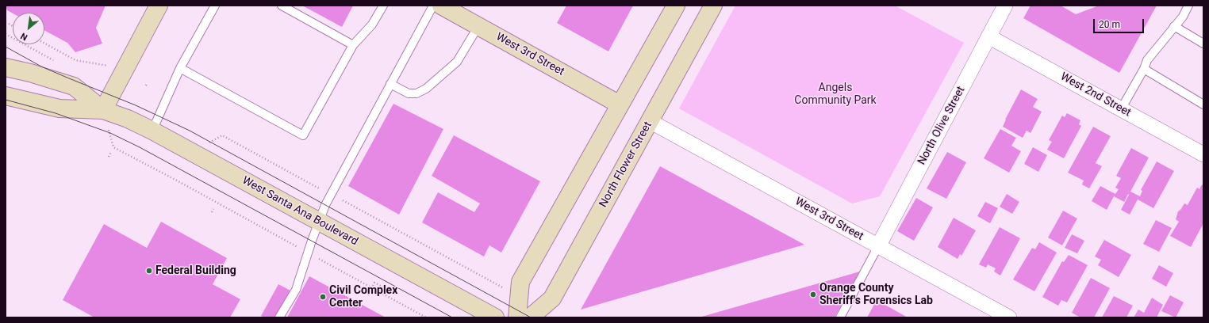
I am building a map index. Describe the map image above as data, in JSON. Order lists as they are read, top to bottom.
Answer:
{
  "streets": {
    "main road": ["West 3rd Street", "North Flower Street", "West Santa Ana Boulevard"],
    "street": ["West 2nd Street", "North Olive Street"]
  },
  "crossings": [
    ["West 3rd Street", "North Olive Street"],
    ["West 3rd Street", "North Flower Street"],
    ["West 2nd Street", "North Olive Street"]
  ],
  "parks": ["Angels Community Park"],
  "places": ["Federal Building", "Orange County Sheriff's Forensics Lab", "Civil Complex Center"],
  "scale_bar": "20 m",
  "north": "bottom left"
}
